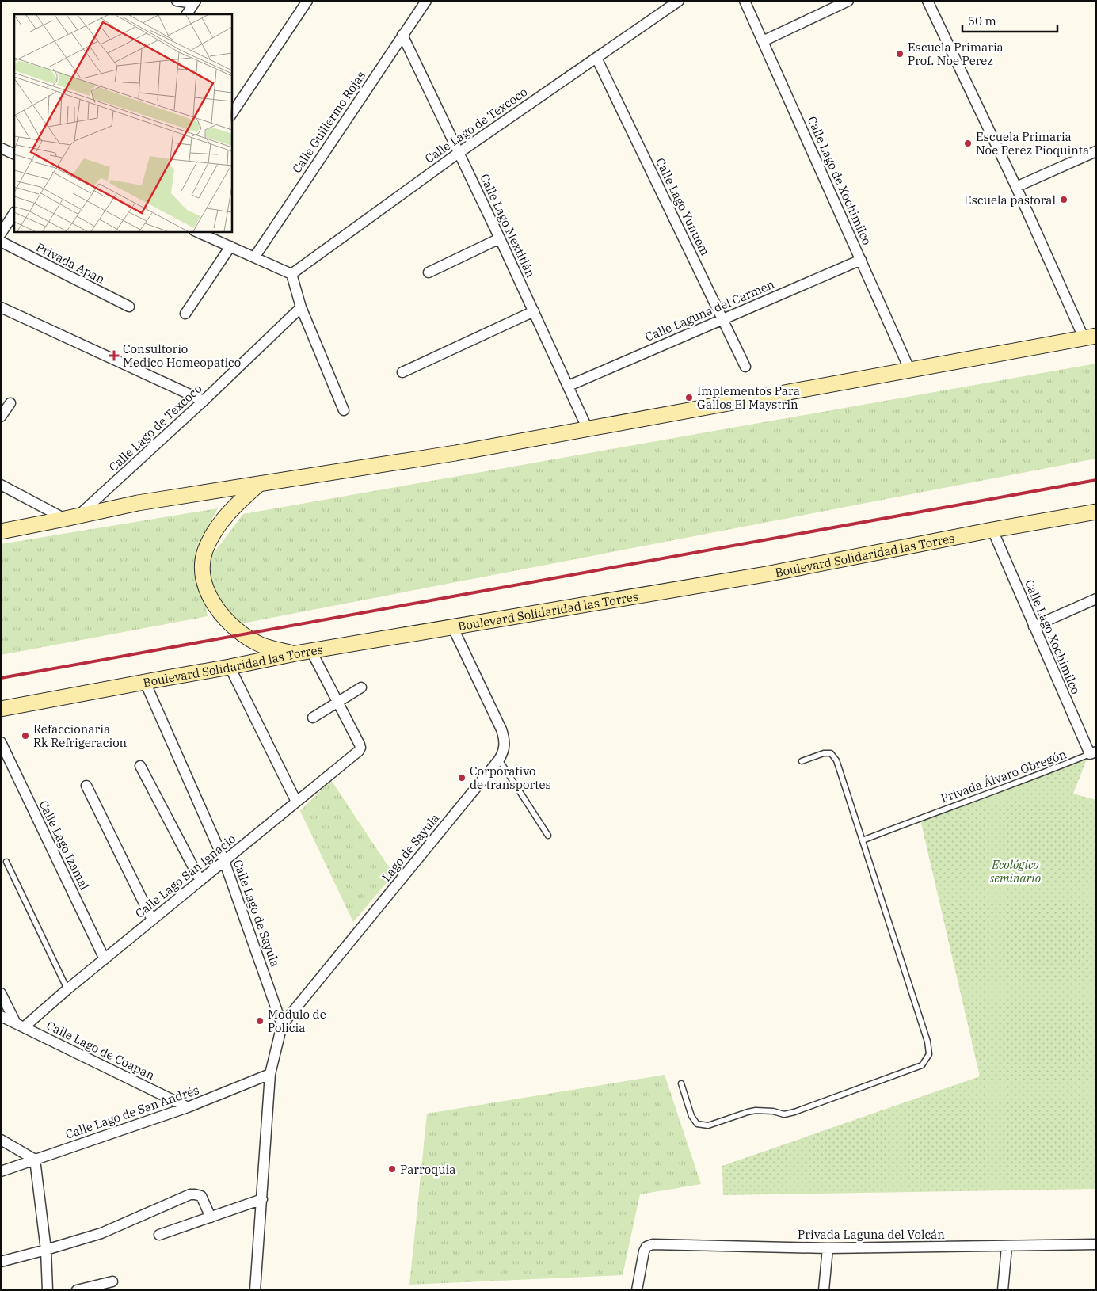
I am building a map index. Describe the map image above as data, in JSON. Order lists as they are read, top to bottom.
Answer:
{
  "streets": {
    "main road": ["Boulevard Solidaridad las Torres"],
    "street": [
      "Calle Guillermo Rojas",
      "Calle Lago de Texcoco",
      "Calle Lago de Xochimilco",
      "Calle Lago Yunuem",
      "Calle Lago Mextitlán",
      "Privada Apan",
      "Calle Laguna del Carmen",
      "Calle Lago Xochimilco",
      "Calle Lago Izamal",
      "Lago de Sayula",
      "Calle Lago San Ignacio",
      "Calle Lago de Sayula",
      "Calle Lago de Coapan",
      "Calle Lago de San Andrés",
      "Privada Laguna del Volcán"
    ],
    "lane": ["Privada Álvaro Obregón"]
  },
  "crossings": [
    ["Calle Guillermo Rojas", "Calle Lago Mextitlán"],
    ["Calle Lago de Texcoco", "Calle Lago Yunuem"],
    ["Calle Lago de Texcoco", "Calle Lago Mextitlán"],
    ["Calle Lago de Xochimilco", "Calle Laguna del Carmen"],
    ["Calle Lago Yunuem", "Calle Laguna del Carmen"],
    ["Calle Lago Mextitlán", "Calle Laguna del Carmen"],
    ["Boulevard Solidaridad las Torres", "Calle Lago Xochimilco"],
    ["Boulevard Solidaridad las Torres", "Lago de Sayula"],
    ["Boulevard Solidaridad las Torres", "Calle Lago de Sayula"],
    ["Calle Lago Xochimilco", "Privada Álvaro Obregón"],
    ["Calle Lago Izamal", "Calle Lago San Ignacio"],
    ["Lago de Sayula", "Calle Lago de Sayula"],
    ["Lago de Sayula", "Calle Lago de San Andrés"],
    ["Calle Lago San Ignacio", "Calle Lago de Sayula"],
    ["Calle Lago San Ignacio", "Calle Lago de Coapan"],
    ["Calle Lago de Coapan", "Calle Lago de San Andrés"]
  ],
  "parks": ["Ecológico seminario"],
  "places": {
    "other": [
      "Escuela Primaria Prof. Noe Perez",
      "Escuela Primaria Noe Perez Pioquinta",
      "Escuela pastoral",
      "Implementos Para Gallos El Maystrin",
      "Refaccionaria Rk Refrigeracion",
      "Corporativo de transportes",
      "Modulo de Policia",
      "Parroquia"
    ],
    "health": ["Consultorio Medico Homeopatico"]
  },
  "scale_bar": "50 m"
}
